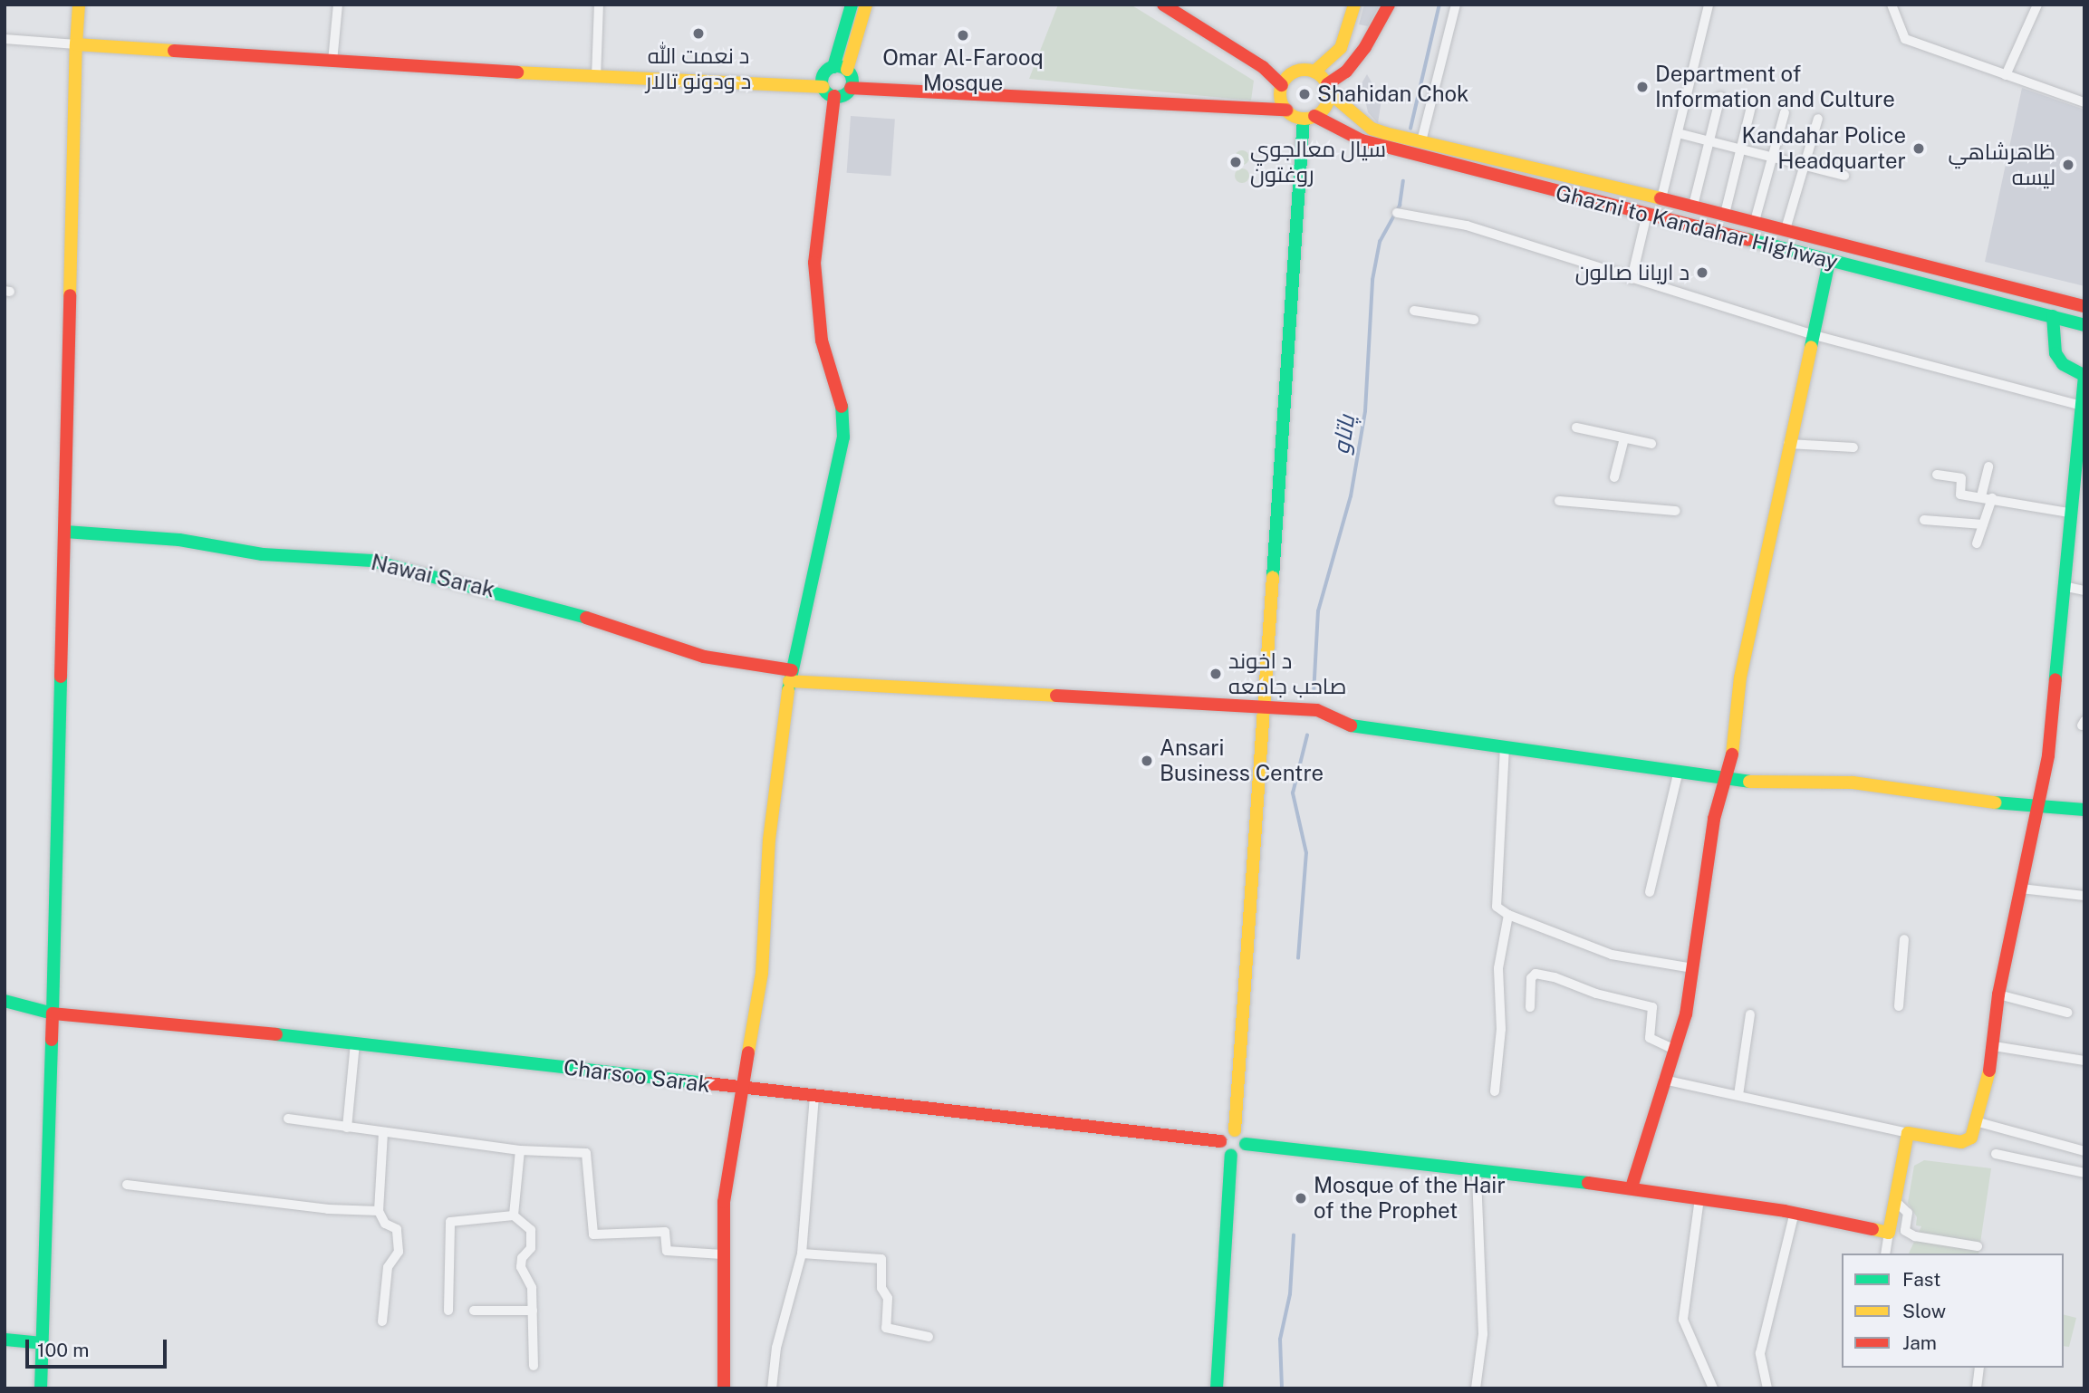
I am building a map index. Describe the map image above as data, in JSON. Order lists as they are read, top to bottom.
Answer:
{
  "streets": {
    "main road": ["Ghazni to Kandahar Highway", "Nawai Sarak", "Charsoo Sarak"]
  },
  "water": ["پاتاو"],
  "places": [
    "د نعمت الله د ودونو تالار",
    "Omar Al-Farooq Mosque",
    "Department of Information and Culture",
    "Shahidan Chok",
    "Kandahar Police Headquarter",
    "سيال معالجوي روغتون",
    "ظاهرشاهي لیسه",
    "د اریانا صالون",
    "د اخوند صاحب جامعه",
    "Ansari Business Centre",
    "Mosque of the Hair of the Prophet"
  ],
  "legend": ["Fast", "Slow", "Jam"],
  "scale_bar": "100 m"
}
